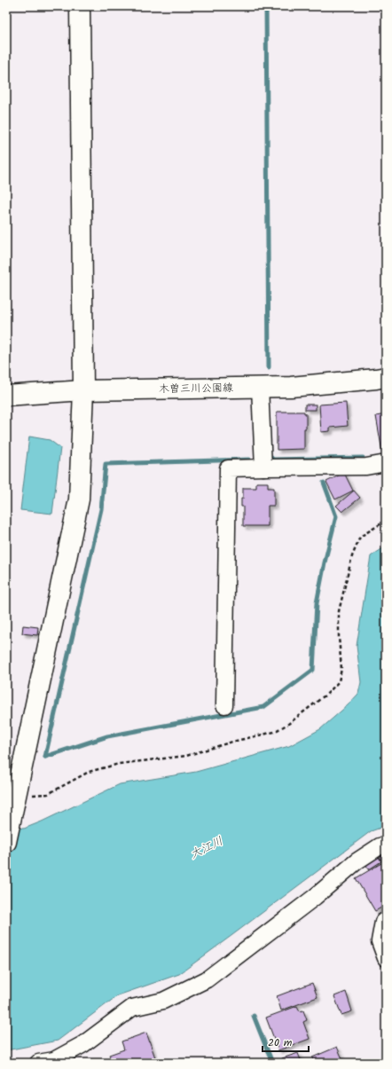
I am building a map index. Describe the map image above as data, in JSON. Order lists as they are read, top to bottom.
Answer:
{
  "streets": {
    "street": ["木曽三川公園線"]
  },
  "water": ["大江川"],
  "scale_bar": "20 m"
}
